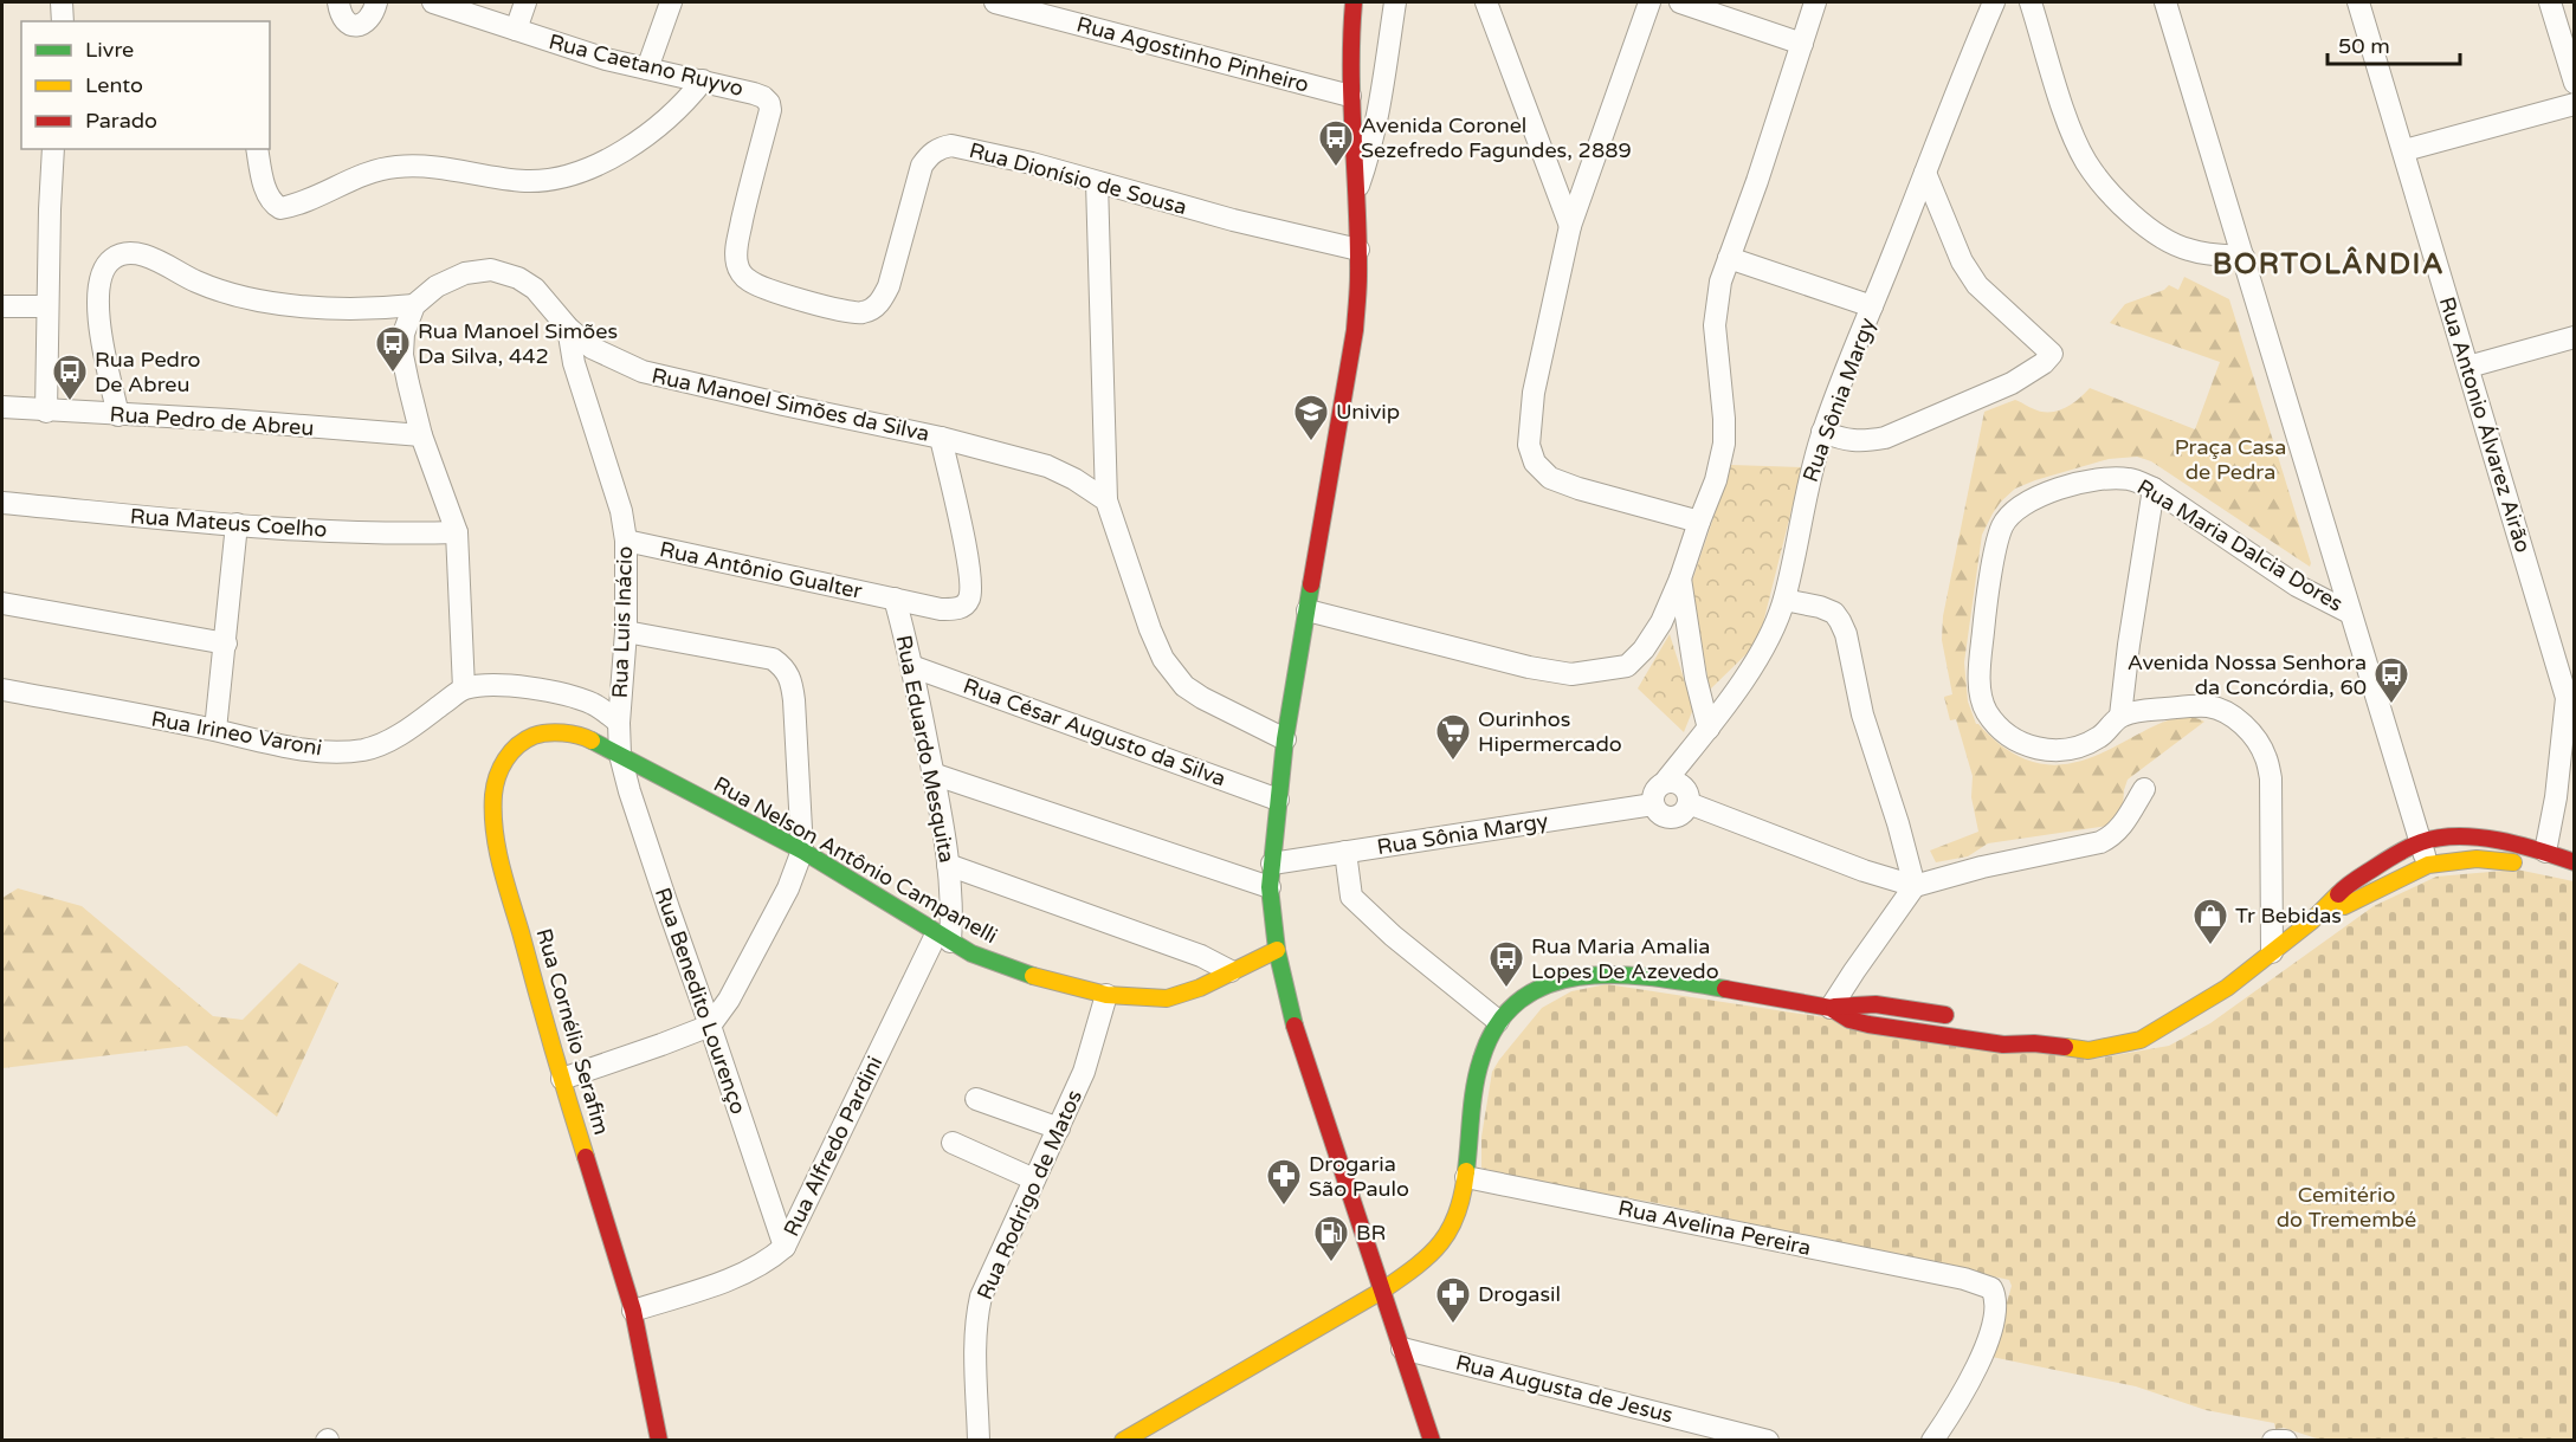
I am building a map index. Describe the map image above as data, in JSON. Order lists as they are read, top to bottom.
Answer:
{
  "streets": {
    "main road": ["Rua Nelson Antônio Campanelli", "Rua Cornélio Serafim"],
    "street": [
      "Rua Agostinho Pinheiro",
      "Rua Caetano Ruyvo",
      "Rua Dionísio de Sousa",
      "Rua Sônia Margy",
      "Rua Manoel Simões da Silva",
      "Rua Pedro de Abreu",
      "Rua Antonio Álvarez Airão",
      "Rua Mateus Coelho",
      "Rua Maria Dalcia Dores",
      "Rua Antônio Gualter",
      "Rua Luis Inácio",
      "Rua César Augusto da Silva",
      "Rua Irineo Varoni",
      "Rua Eduardo Mesquita",
      "Rua Benedito Lourenço",
      "Rua Alfredo Pardini",
      "Rua Rodrigo de Matos",
      "Rua Avelina Pereira",
      "Rua Augusta de Jesus"
    ]
  },
  "crossings": [
    ["Rua Caetano Ruyvo", "Rua Dionísio de Sousa"],
    ["Rua Manoel Simões da Silva", "Rua Antônio Gualter"],
    ["Rua Manoel Simões da Silva", "Rua Luis Inácio"],
    ["Rua Antônio Gualter", "Rua Luis Inácio"],
    ["Rua Antônio Gualter", "Rua Eduardo Mesquita"],
    ["Rua Luis Inácio", "Rua Nelson Antônio Campanelli"],
    ["Rua Luis Inácio", "Rua Benedito Lourenço"],
    ["Rua Luis Inácio", "Rua Cornélio Serafim"],
    ["Rua César Augusto da Silva", "Rua Eduardo Mesquita"],
    ["Rua Eduardo Mesquita", "Rua Nelson Antônio Campanelli"],
    ["Rua Eduardo Mesquita", "Rua Alfredo Pardini"],
    ["Rua Nelson Antônio Campanelli", "Rua Benedito Lourenço"],
    ["Rua Nelson Antônio Campanelli", "Rua Cornélio Serafim"],
    ["Rua Nelson Antônio Campanelli", "Rua Alfredo Pardini"],
    ["Rua Nelson Antônio Campanelli", "Rua Rodrigo de Matos"],
    ["Rua Benedito Lourenço", "Rua Cornélio Serafim"],
    ["Rua Benedito Lourenço", "Rua Alfredo Pardini"],
    ["Rua Cornélio Serafim", "Rua Alfredo Pardini"]
  ],
  "districts": ["BORTOLÂNDIA"],
  "parks": ["Praça Casa de Pedra", "Cemitério do Tremembé"],
  "places": {
    "bus stop": [
      "Avenida Coronel Sezefredo Fagundes, 2889",
      "Rua Manoel Simões Da Silva, 442",
      "Rua Pedro De Abreu",
      "Avenida Nossa Senhora da Concórdia, 60",
      "Rua Maria Amalia Lopes De Azevedo"
    ],
    "school or university": ["Univip"],
    "supermarket": ["Ourinhos Hipermercado"],
    "shop": ["Tr Bebidas"],
    "pharmacy": ["Drogaria São Paulo", "Drogasil"],
    "fuel station": ["BR"]
  },
  "legend": ["Livre", "Lento", "Parado"],
  "scale_bar": "50 m"
}
